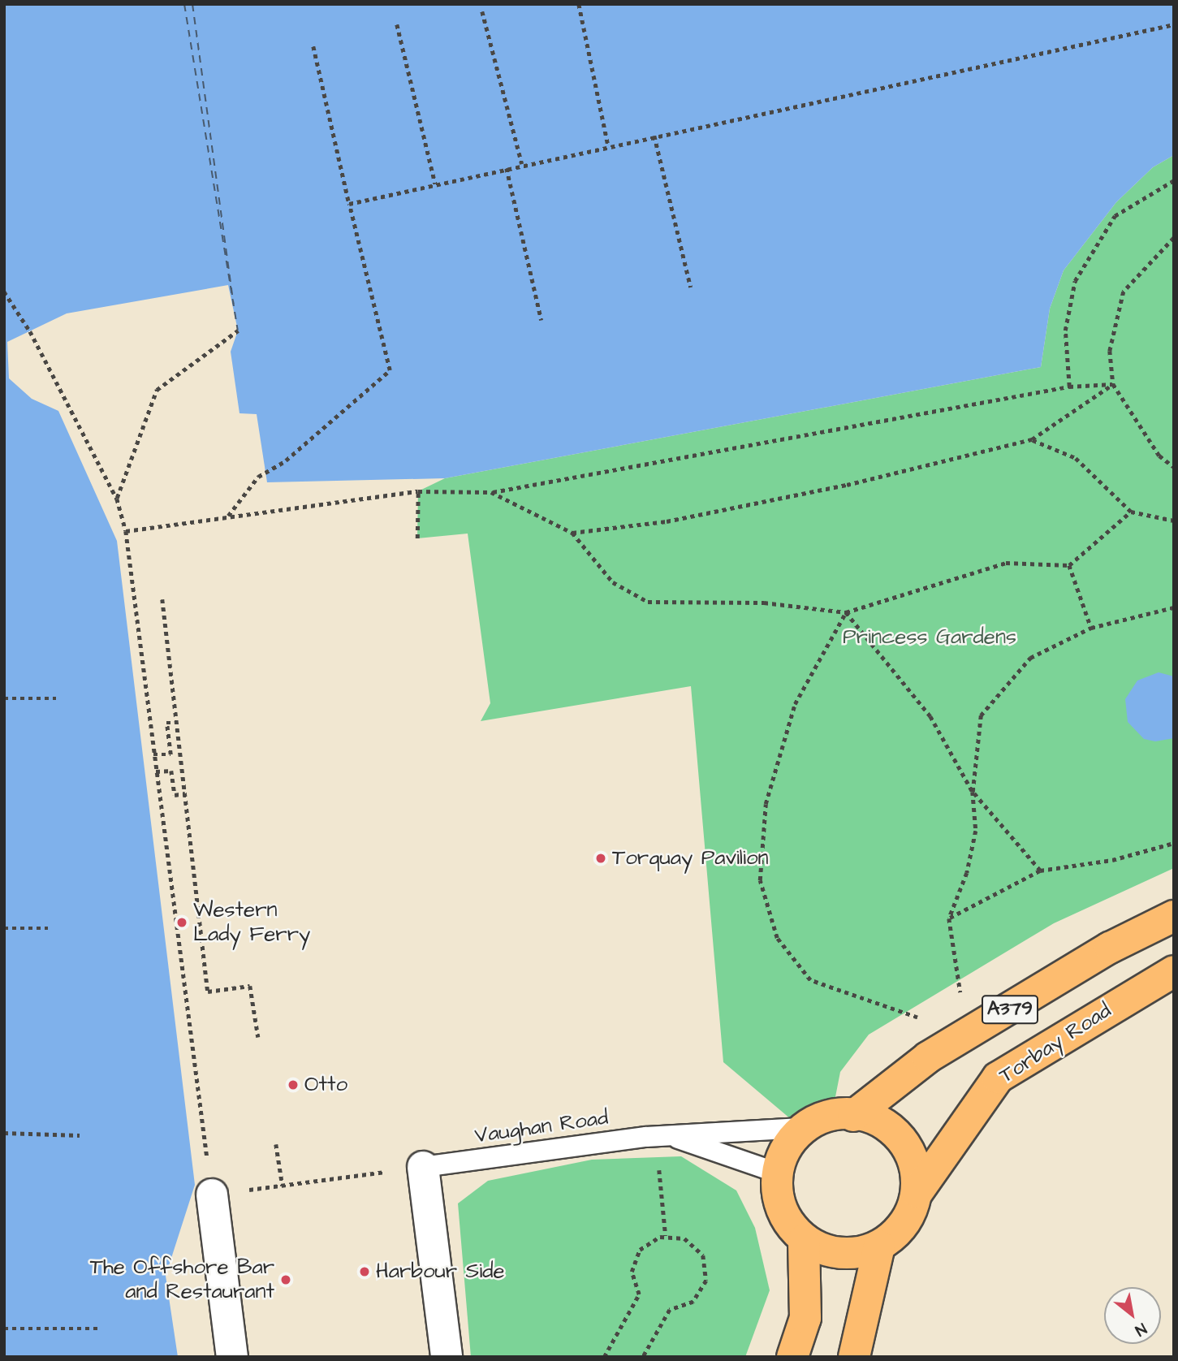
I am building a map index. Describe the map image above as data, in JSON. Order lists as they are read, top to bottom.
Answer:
{
  "streets": {
    "main road": ["A379", "Torbay Road"],
    "lane": ["Vaughan Road"]
  },
  "crossings": [
    ["A379", "Torbay Road"],
    ["A379", "Vaughan Road"],
    ["Torbay Road", "Vaughan Road"]
  ],
  "parks": ["Princess Gardens"],
  "places": [
    "Torquay Pavilion",
    "Western Lady Ferry",
    "Otto",
    "Harbour Side",
    "The Offshore Bar and Restaurant"
  ],
  "north": "bottom right"
}
